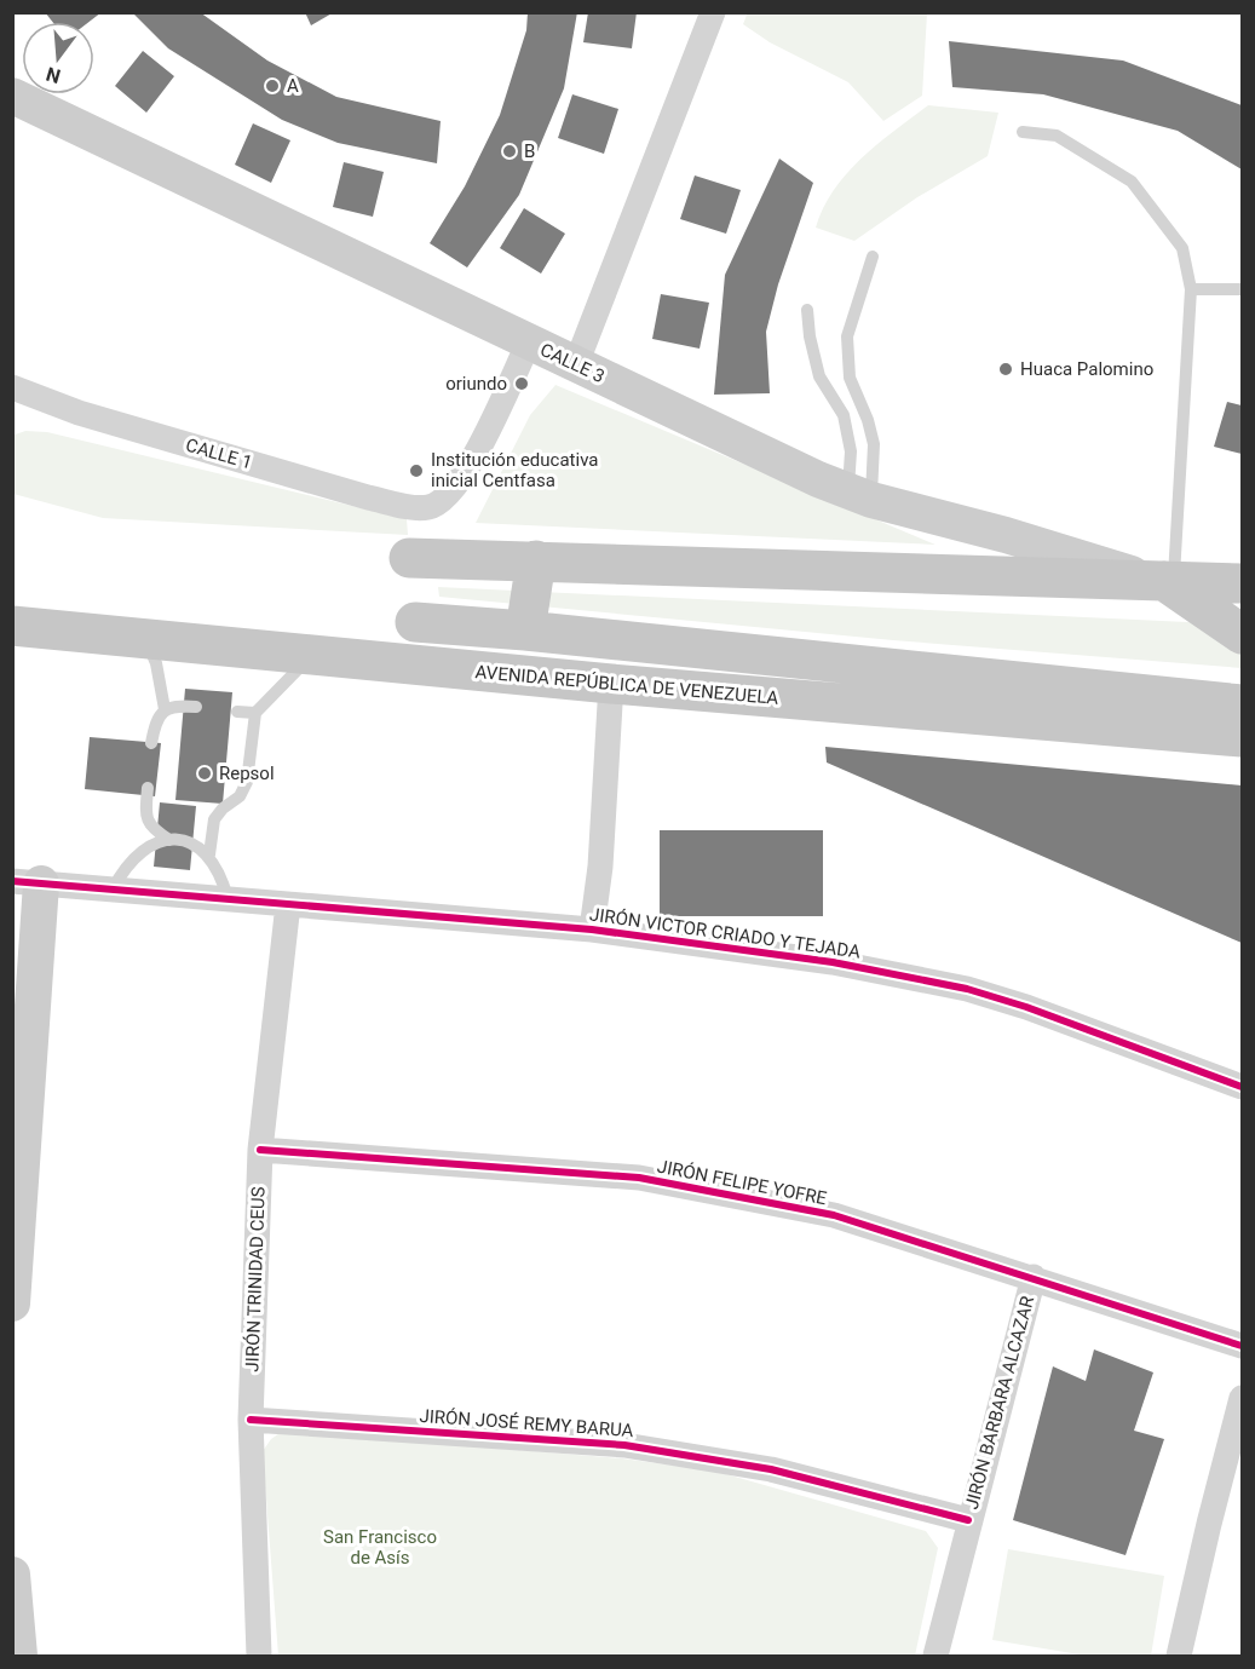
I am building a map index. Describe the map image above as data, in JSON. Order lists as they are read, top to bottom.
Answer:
{
  "streets": {
    "main road": ["CALLE 3", "AVENIDA REPÚBLICA DE VENEZUELA"],
    "street": [
      "CALLE 1",
      "JIRÓN VICTOR CRIADO Y TEJADA",
      "JIRÓN FELIPE YOFRE",
      "JIRÓN TRINIDAD CEUS",
      "JIRÓN BARBARA ALCAZAR",
      "JIRÓN JOSÉ REMY BARUA"
    ]
  },
  "crossings": [
    ["CALLE 3", "CALLE 1"],
    ["JIRÓN VICTOR CRIADO Y TEJADA", "JIRÓN TRINIDAD CEUS"],
    ["JIRÓN FELIPE YOFRE", "JIRÓN TRINIDAD CEUS"],
    ["JIRÓN FELIPE YOFRE", "JIRÓN BARBARA ALCAZAR"],
    ["JIRÓN TRINIDAD CEUS", "JIRÓN JOSÉ REMY BARUA"],
    ["JIRÓN BARBARA ALCAZAR", "JIRÓN JOSÉ REMY BARUA"]
  ],
  "parks": ["San Francisco de Asís"],
  "places": [
    "A",
    "B",
    "Huaca Palomino",
    "oriundo",
    "Institución educativa inicial Centfasa",
    "Repsol"
  ],
  "north": "bottom"
}
